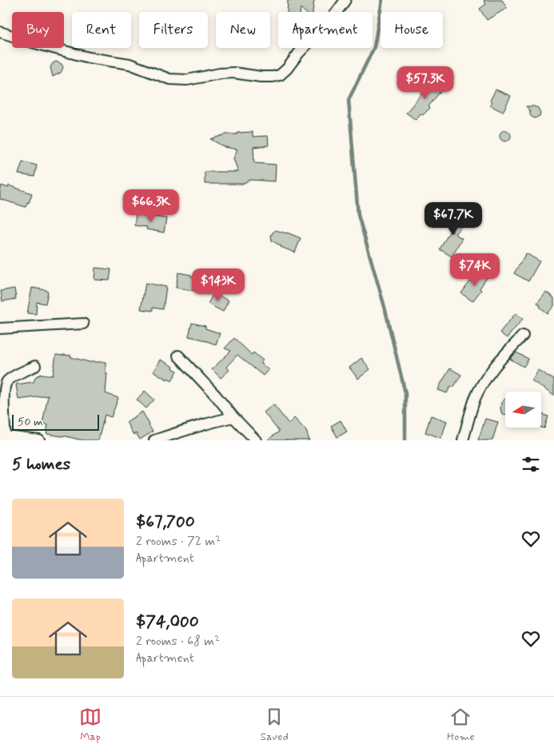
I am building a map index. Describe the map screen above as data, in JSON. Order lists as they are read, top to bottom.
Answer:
{
  "scale_bar": "50 m",
  "north": "left",
  "page": {
    "chip": [
      "Buy",
      "Rent",
      "Filters",
      "New",
      "Apartment",
      "House"
    ],
    "price": [
      "$57.3K",
      "$66.3K",
      "$67.7K",
      "$74K",
      "$143K"
    ],
    "scale": "50 m",
    "heading": "5 homes",
    "list": [
      {
        "name": "$67,700",
        "note": "2 rooms · 72 m² · Apartment"
      },
      {
        "name": "$74,000",
        "note": "2 rooms · 68 m² · Apartment"
      }
    ],
    "tabs": ["Map", "Saved", "Home"]
  }
}
